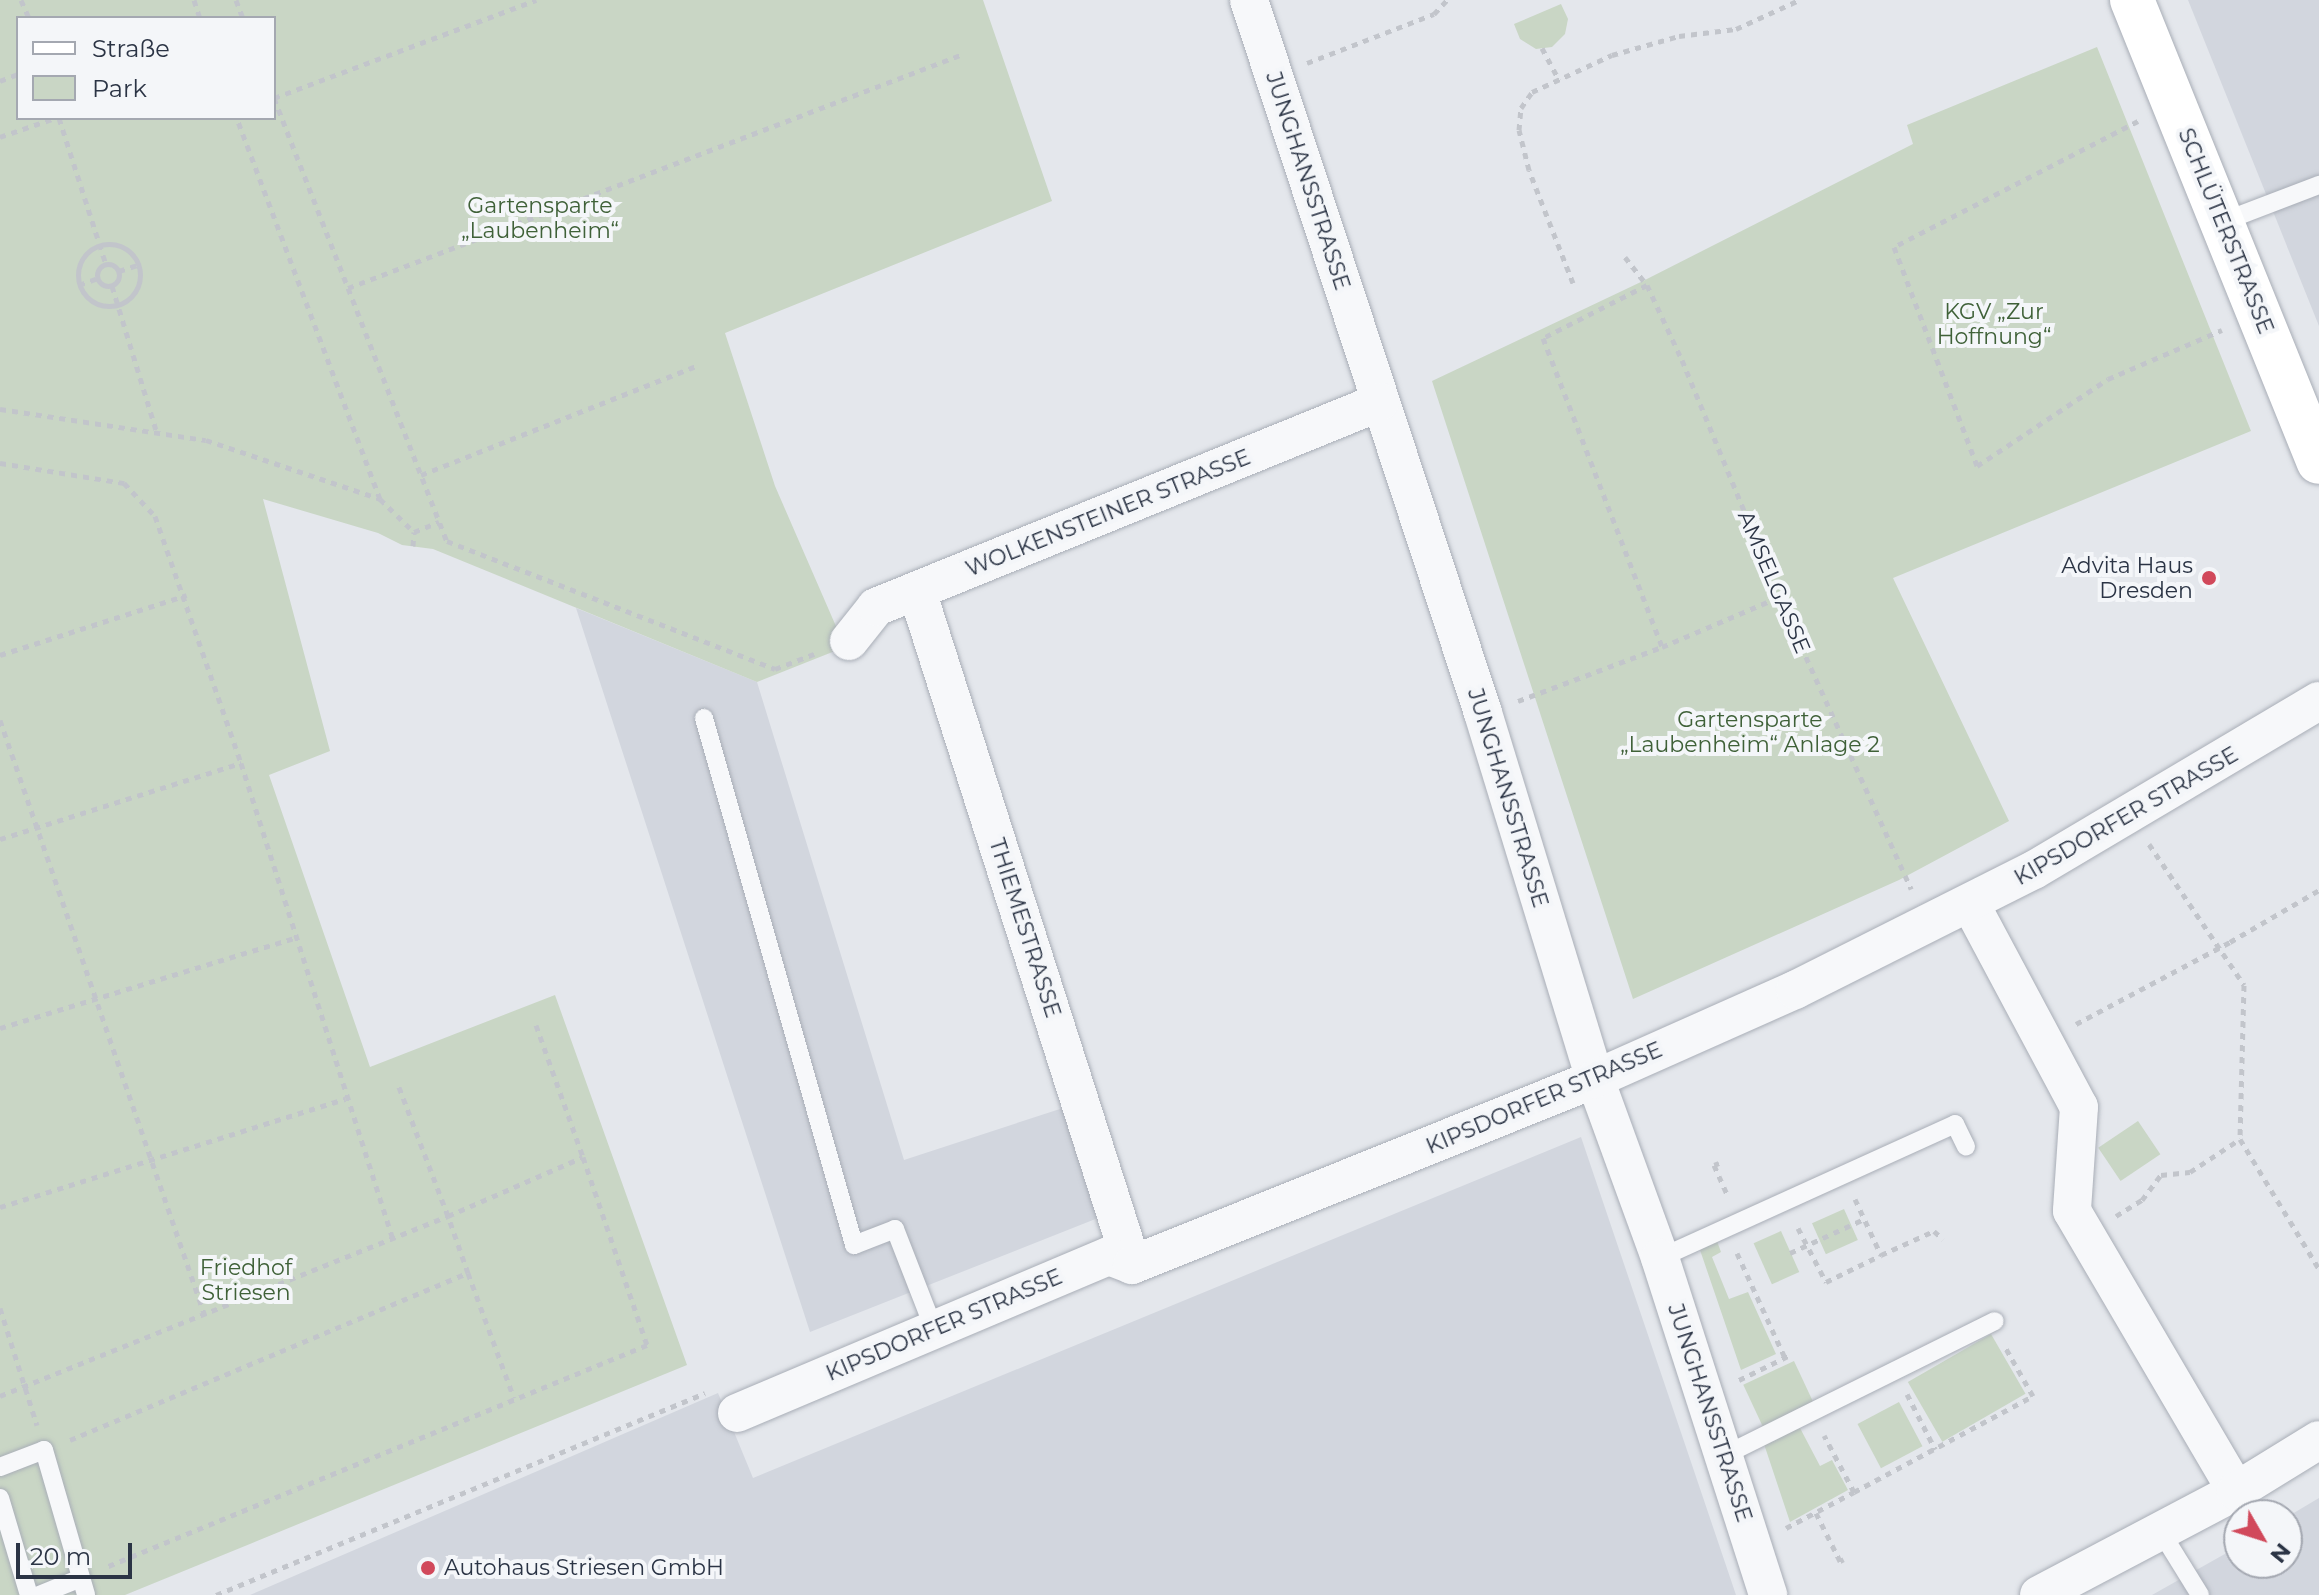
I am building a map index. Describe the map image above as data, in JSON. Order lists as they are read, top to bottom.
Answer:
{
  "streets": {
    "street": [
      "JUNGHANSSTRASSE",
      "SCHLÜTERSTRASSE",
      "WOLKENSTEINER STRASSE",
      "KIPSDORFER STRASSE",
      "THIEMESTRASSE"
    ],
    "path": ["AMSELGASSE"]
  },
  "crossings": [
    ["JUNGHANSSTRASSE", "WOLKENSTEINER STRASSE"],
    ["JUNGHANSSTRASSE", "KIPSDORFER STRASSE"],
    ["WOLKENSTEINER STRASSE", "THIEMESTRASSE"],
    ["KIPSDORFER STRASSE", "THIEMESTRASSE"]
  ],
  "parks": [
    "Gartensparte „Laubenheim“",
    "KGV „Zur Hoffnung“",
    "Gartensparte „Laubenheim“ Anlage 2",
    "Friedhof Striesen"
  ],
  "places": ["Advita Haus Dresden", "Autohaus Striesen GmbH"],
  "legend": ["Straße", "Park"],
  "scale_bar": "20 m",
  "north": "bottom right"
}
